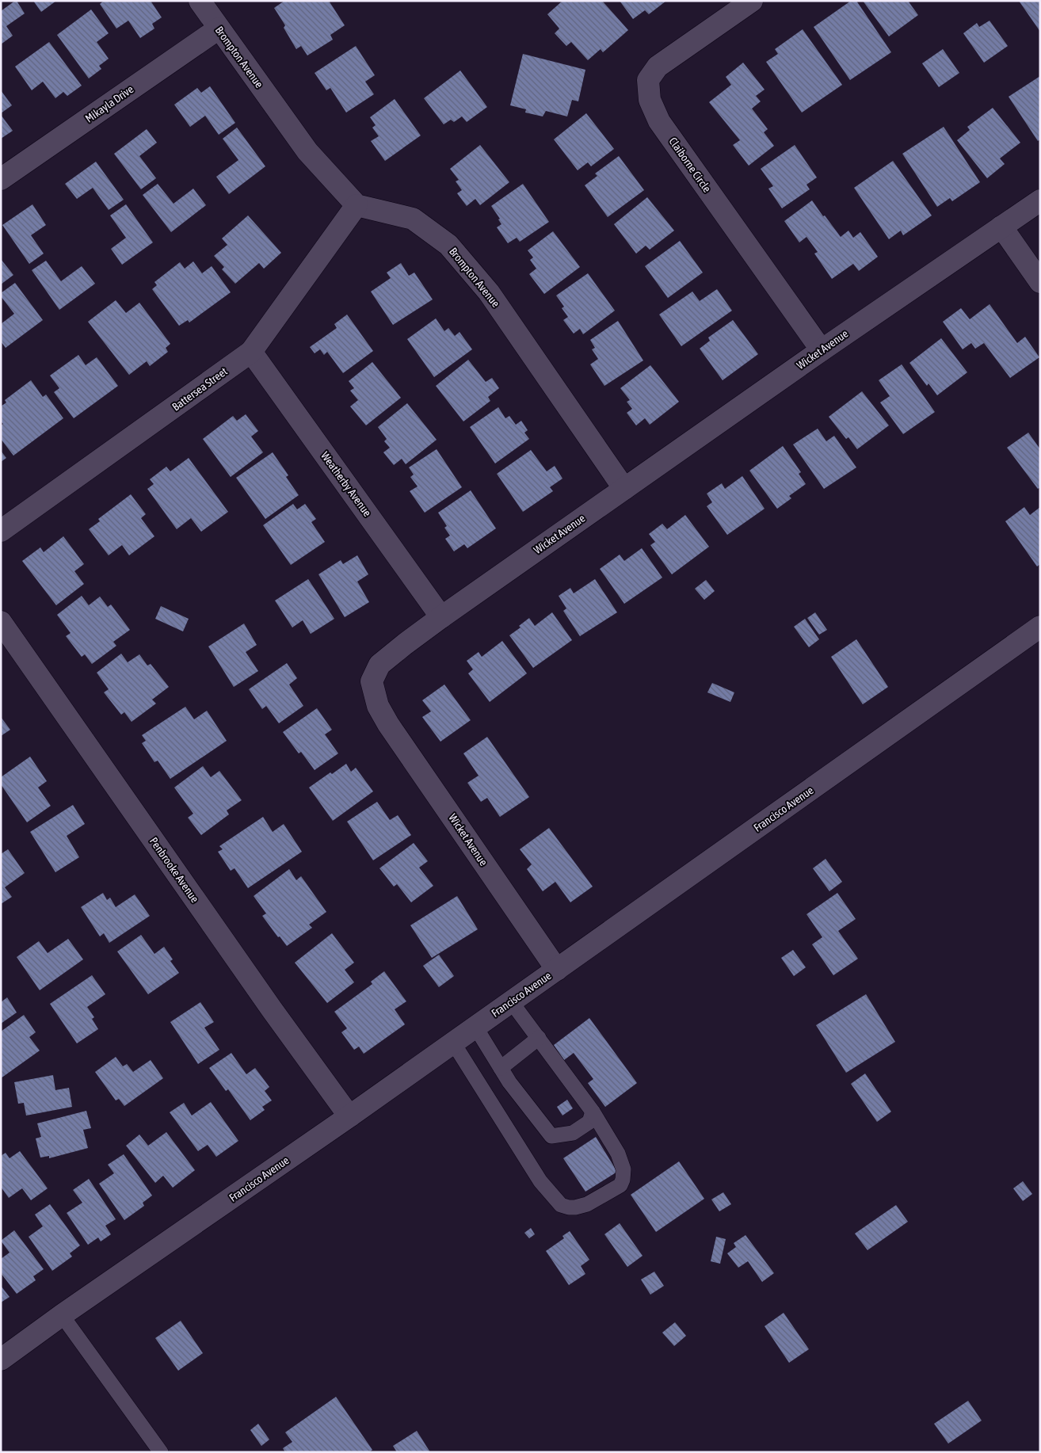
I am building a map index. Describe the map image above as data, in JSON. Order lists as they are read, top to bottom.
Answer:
{
  "streets": {
    "street": [
      "Brompton Avenue",
      "Mikayla Drive",
      "Claiborne Circle",
      "Wicket Avenue",
      "Battersea Street",
      "Weatherby Avenue",
      "Francisco Avenue",
      "Penbrooke Avenue"
    ]
  },
  "crossings": [
    ["Brompton Avenue", "Mikayla Drive"],
    ["Brompton Avenue", "Wicket Avenue"],
    ["Brompton Avenue", "Battersea Street"],
    ["Claiborne Circle", "Wicket Avenue"],
    ["Wicket Avenue", "Weatherby Avenue"],
    ["Wicket Avenue", "Francisco Avenue"],
    ["Battersea Street", "Weatherby Avenue"],
    ["Francisco Avenue", "Penbrooke Avenue"]
  ]
}
